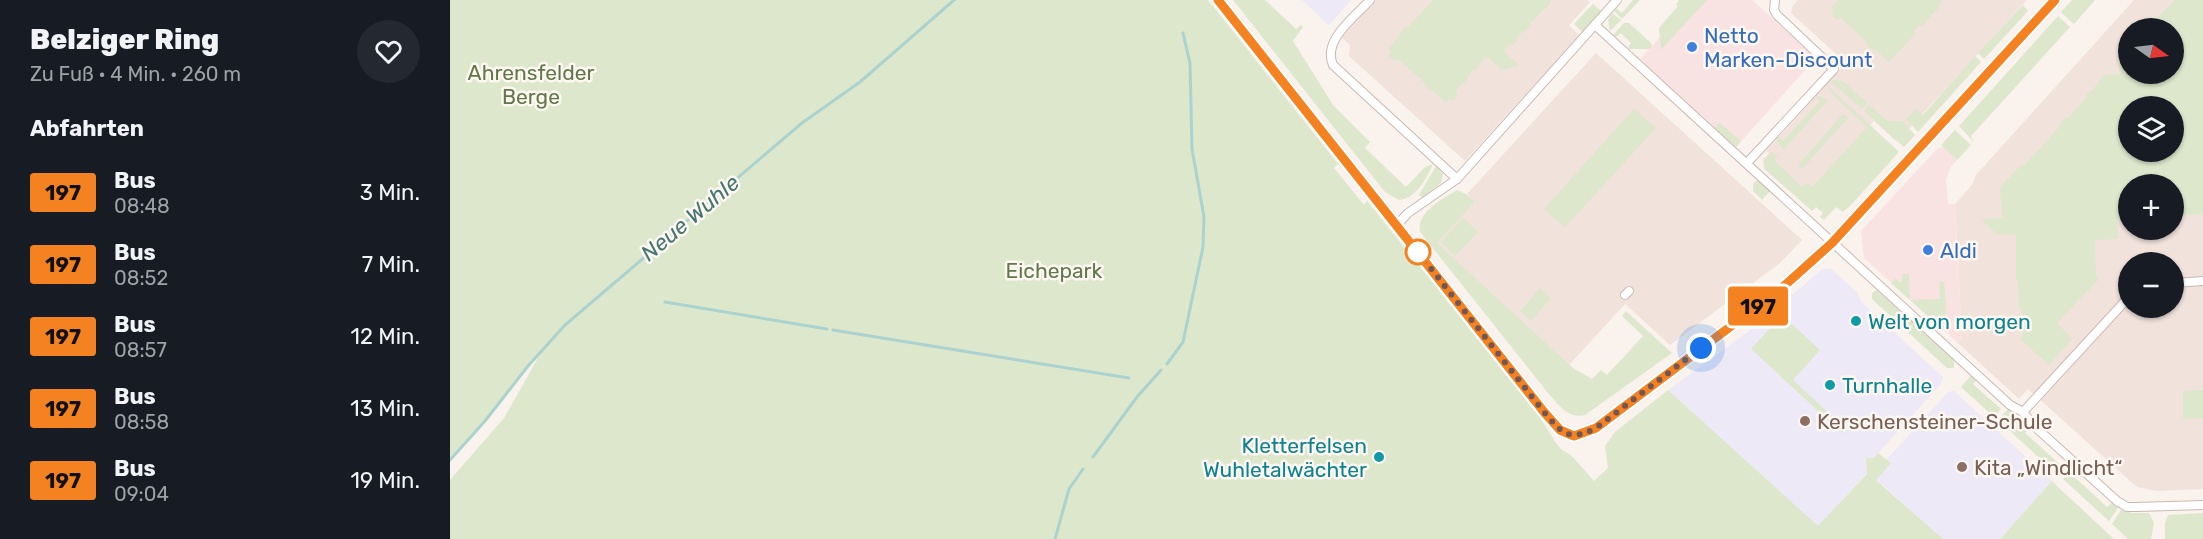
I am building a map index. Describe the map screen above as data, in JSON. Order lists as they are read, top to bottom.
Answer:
{
  "water": ["Neue Wuhle"],
  "parks": ["Ahrensfelder Berge", "Eichepark"],
  "places": [
    "Netto Marken-Discount",
    "Aldi",
    "Welt von morgen",
    "Turnhalle",
    "Kerschensteiner-Schule",
    "Kletterfelsen Wuhletalwächter",
    "Kita „Windlicht“"
  ],
  "lines": ["bus line 197"],
  "north": "right",
  "page": {
    "heading": [
      ["Belziger Ring", "Zu Fuß · 4 Min. · 260 m"],
      "Abfahrten"
    ],
    "on_map": "197",
    "map_buttons": ["+", "−"],
    "list": [
      {
        "mark": "197",
        "name": "Bus",
        "note": "08:48",
        "value": "3 Min."
      },
      {
        "mark": "197",
        "name": "Bus",
        "note": "08:52",
        "value": "7 Min."
      },
      {
        "mark": "197",
        "name": "Bus",
        "note": "08:57",
        "value": "12 Min."
      },
      {
        "mark": "197",
        "name": "Bus",
        "note": "08:58",
        "value": "13 Min."
      },
      {
        "mark": "197",
        "name": "Bus",
        "note": "09:04",
        "value": "19 Min."
      }
    ]
  }
}
